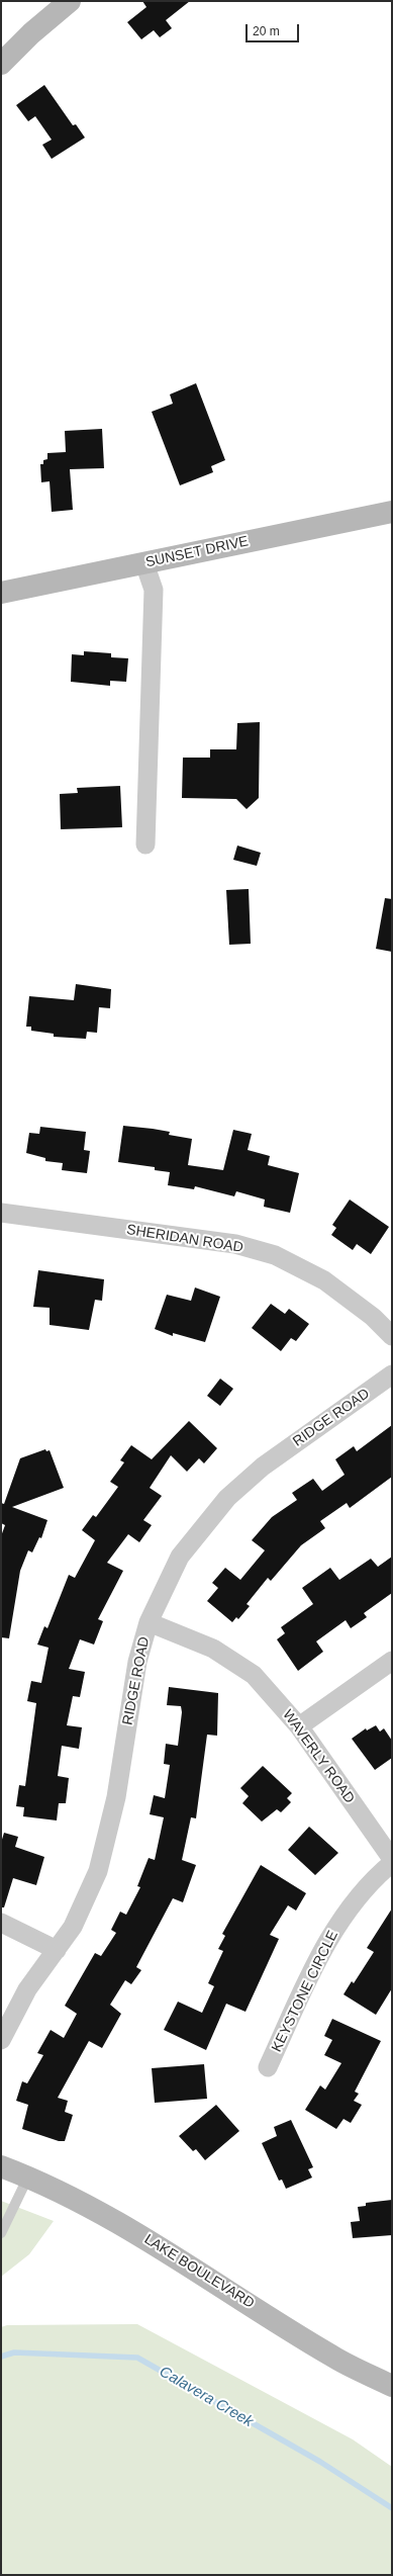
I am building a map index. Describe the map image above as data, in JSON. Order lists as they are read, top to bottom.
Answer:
{
  "streets": {
    "main road": ["SUNSET DRIVE", "LAKE BOULEVARD"],
    "street": [
      "SHERIDAN ROAD",
      "RIDGE ROAD",
      "WAVERLY ROAD",
      "KEYSTONE CIRCLE"
    ]
  },
  "crossings": [
    ["RIDGE ROAD", "WAVERLY ROAD"]
  ],
  "water": ["Calavera Creek"],
  "scale_bar": "20 m"
}
